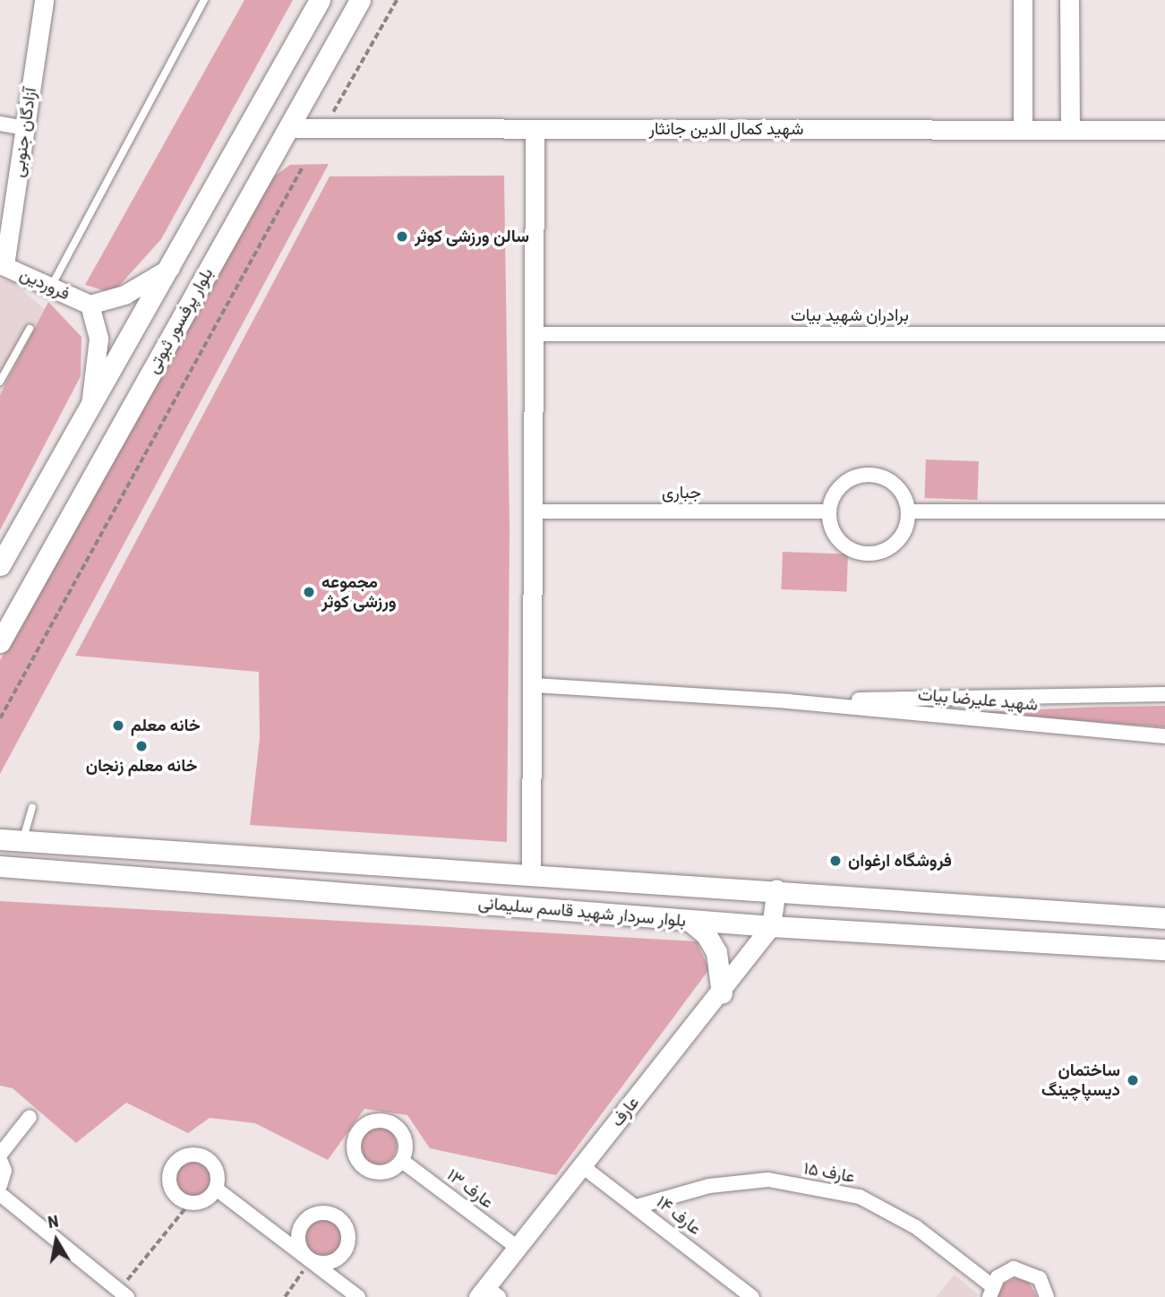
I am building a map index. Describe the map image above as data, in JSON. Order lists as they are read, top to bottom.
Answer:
{
  "streets": {
    "main road": ["بلوار پرفسور ثبوتی", "بلوار سردار شهید قاسم سلیمانی"],
    "street": [
      "شهید کمال الدین جانثار",
      "آزادگان جنوبی",
      "فروردین",
      "برادران شهید بیات",
      "جباری",
      "شهید علیرضا بیات",
      "عارف",
      "عارف ۱۵",
      "عارف ۱۳",
      "عارف ۱۴"
    ]
  },
  "crossings": [
    ["شهید کمال الدین جانثار", "بلوار پرفسور ثبوتی"],
    ["آزادگان جنوبی", "فروردین"],
    ["بلوار سردار شهید قاسم سلیمانی", "عارف"],
    ["عارف", "عارف ۱۳"],
    ["عارف", "عارف ۱۴"],
    ["عارف ۱۵", "عارف ۱۴"]
  ],
  "places": [
    "سالن ورزشی کوثر",
    "مجموعه ورزشی کوثر",
    "خانه معلم",
    "خانه معلم زنجان",
    "فروشگاه ارغوان",
    "ساختمان دیسپاچینگ"
  ],
  "north": "top"
}
